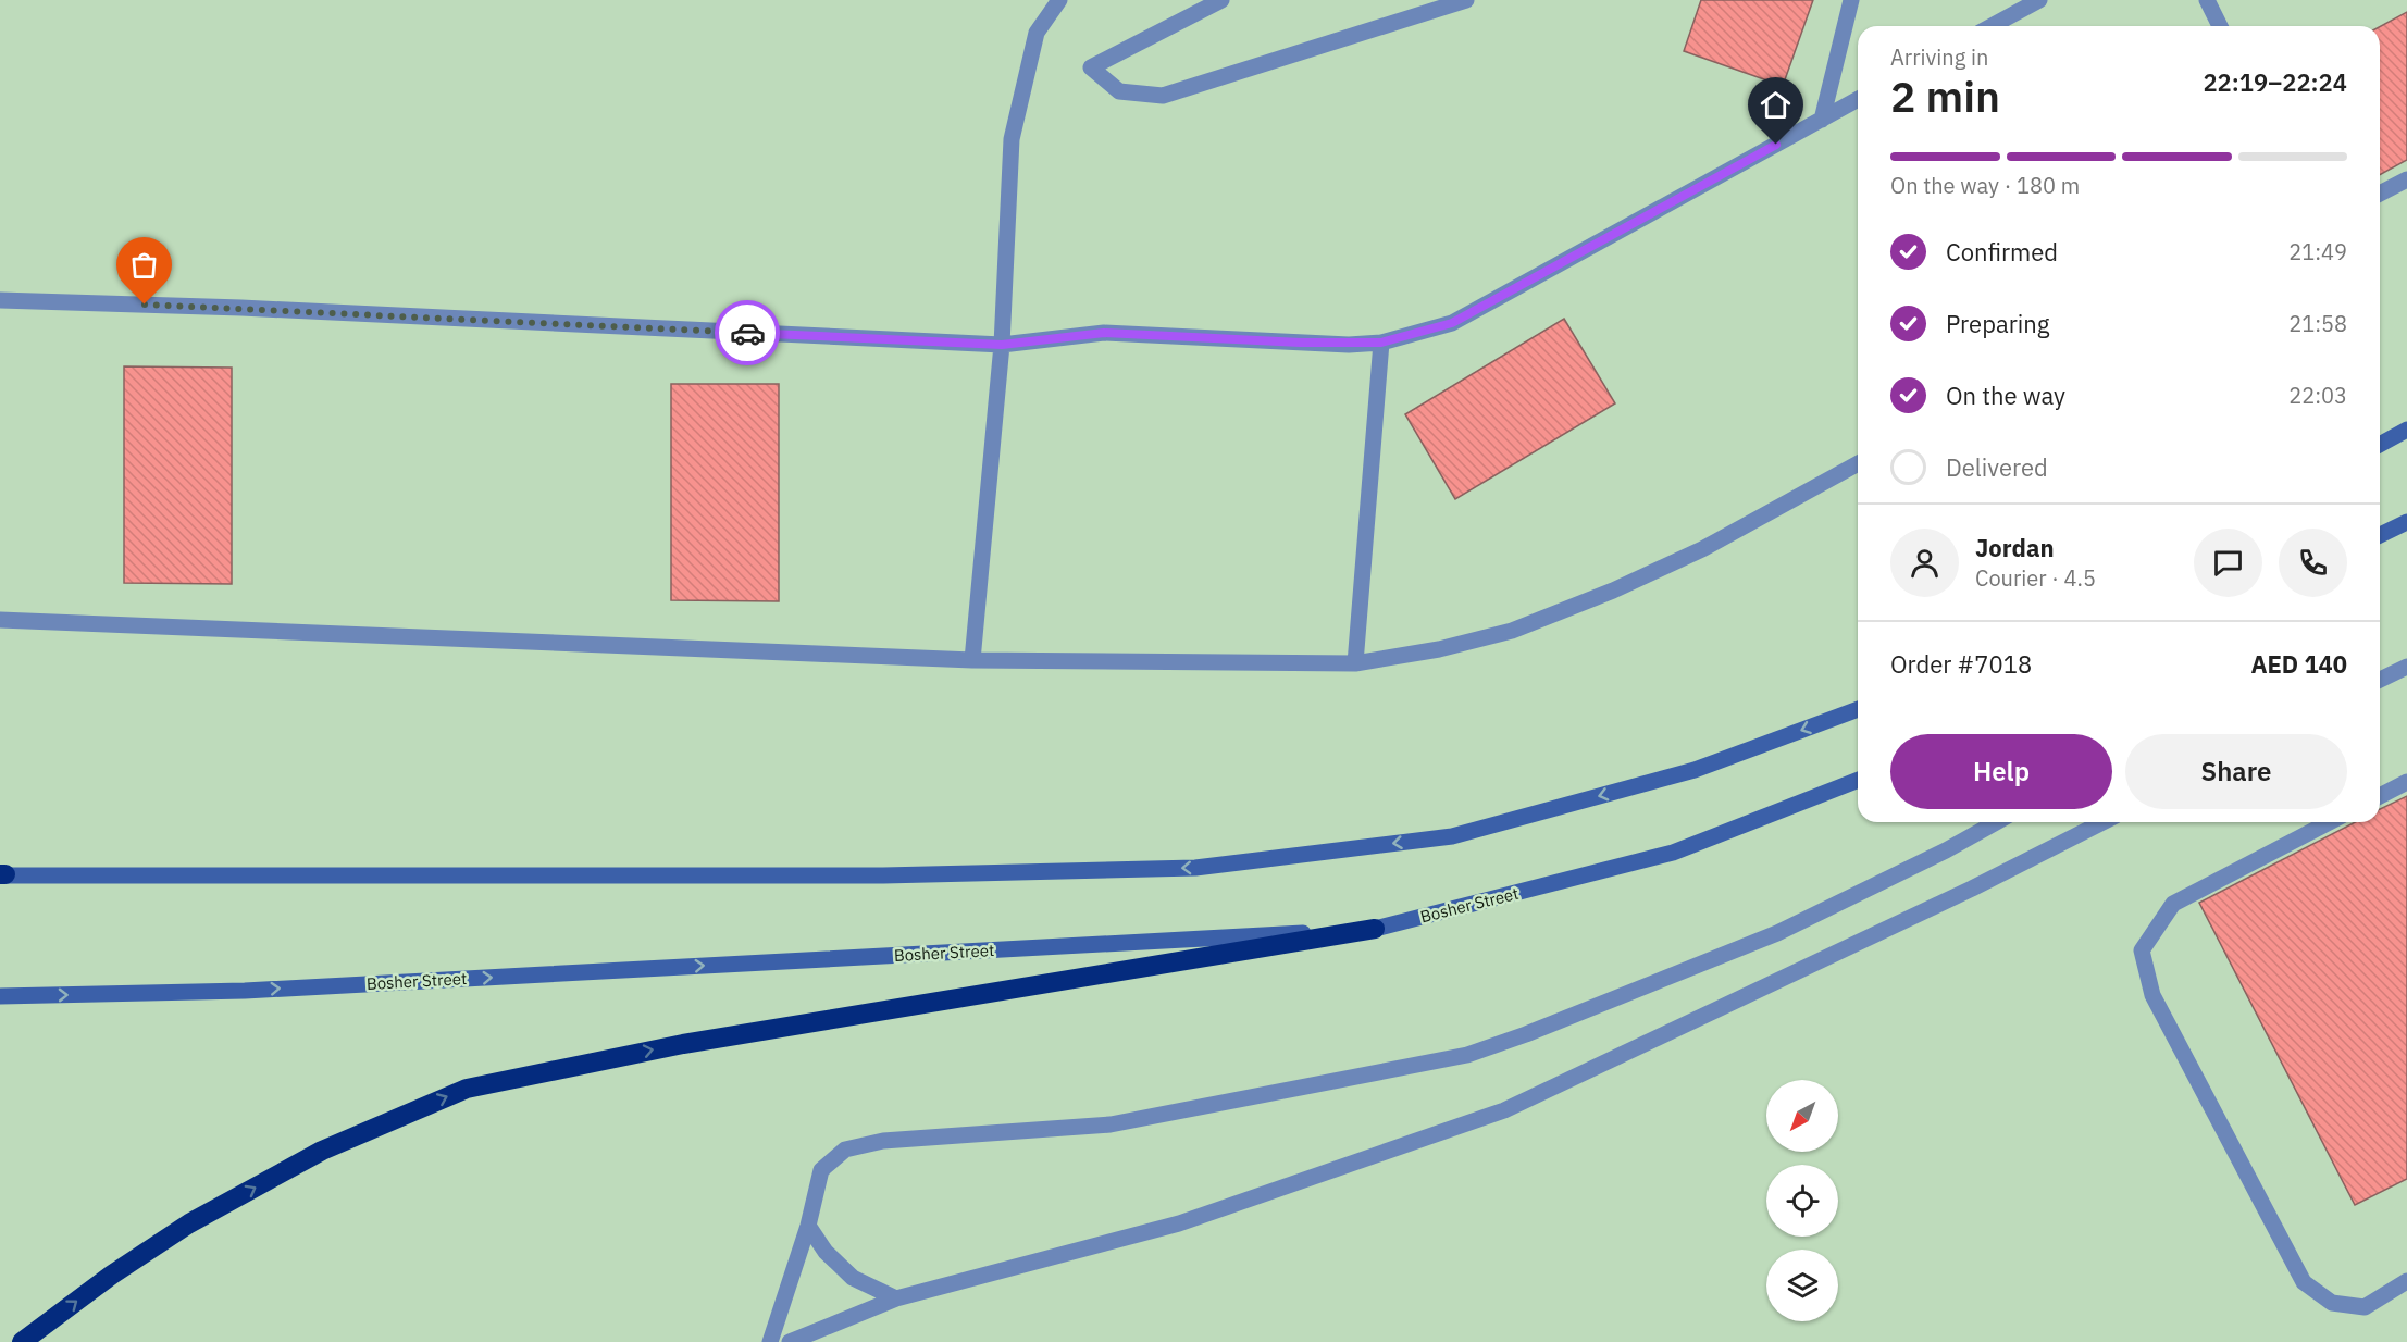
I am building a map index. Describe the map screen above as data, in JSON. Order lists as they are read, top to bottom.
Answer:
{
  "streets": {
    "main road": ["Bosher Street"]
  },
  "north": "bottom left",
  "page": {
    "heading": ["2 min", "Arriving in", "22:19–22:24"],
    "panel": [
      "Jordan",
      "Courier · 4.5",
      "Order #7018",
      "AED 140"
    ],
    "bar": "On the way · 180 m",
    "list": [
      ["Confirmed", "21:49"],
      ["Preparing", "21:58"],
      ["On the way", "22:03"],
      "Delivered"
    ],
    "buttons": ["Help", "Share"]
  }
}
